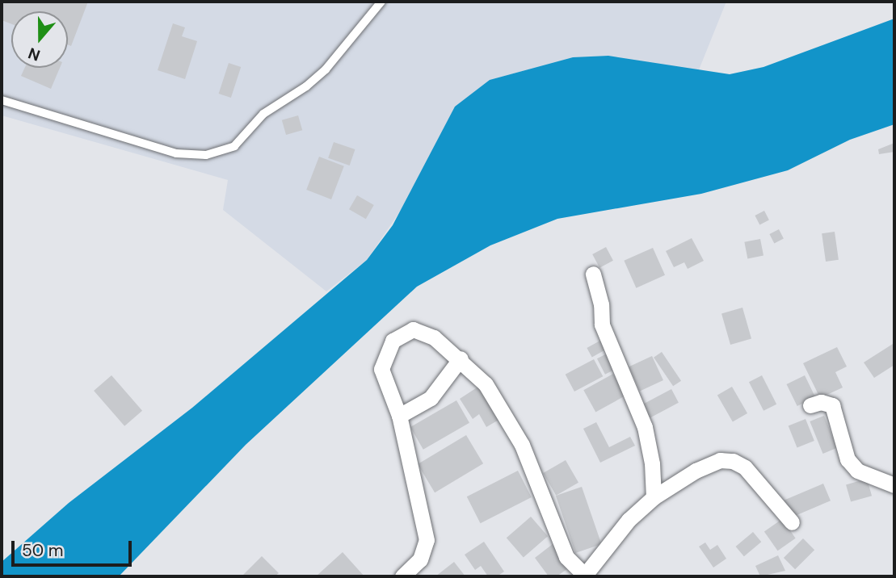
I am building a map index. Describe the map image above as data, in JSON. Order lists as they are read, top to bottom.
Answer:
{
  "scale_bar": "50 m",
  "north": "bottom"
}
